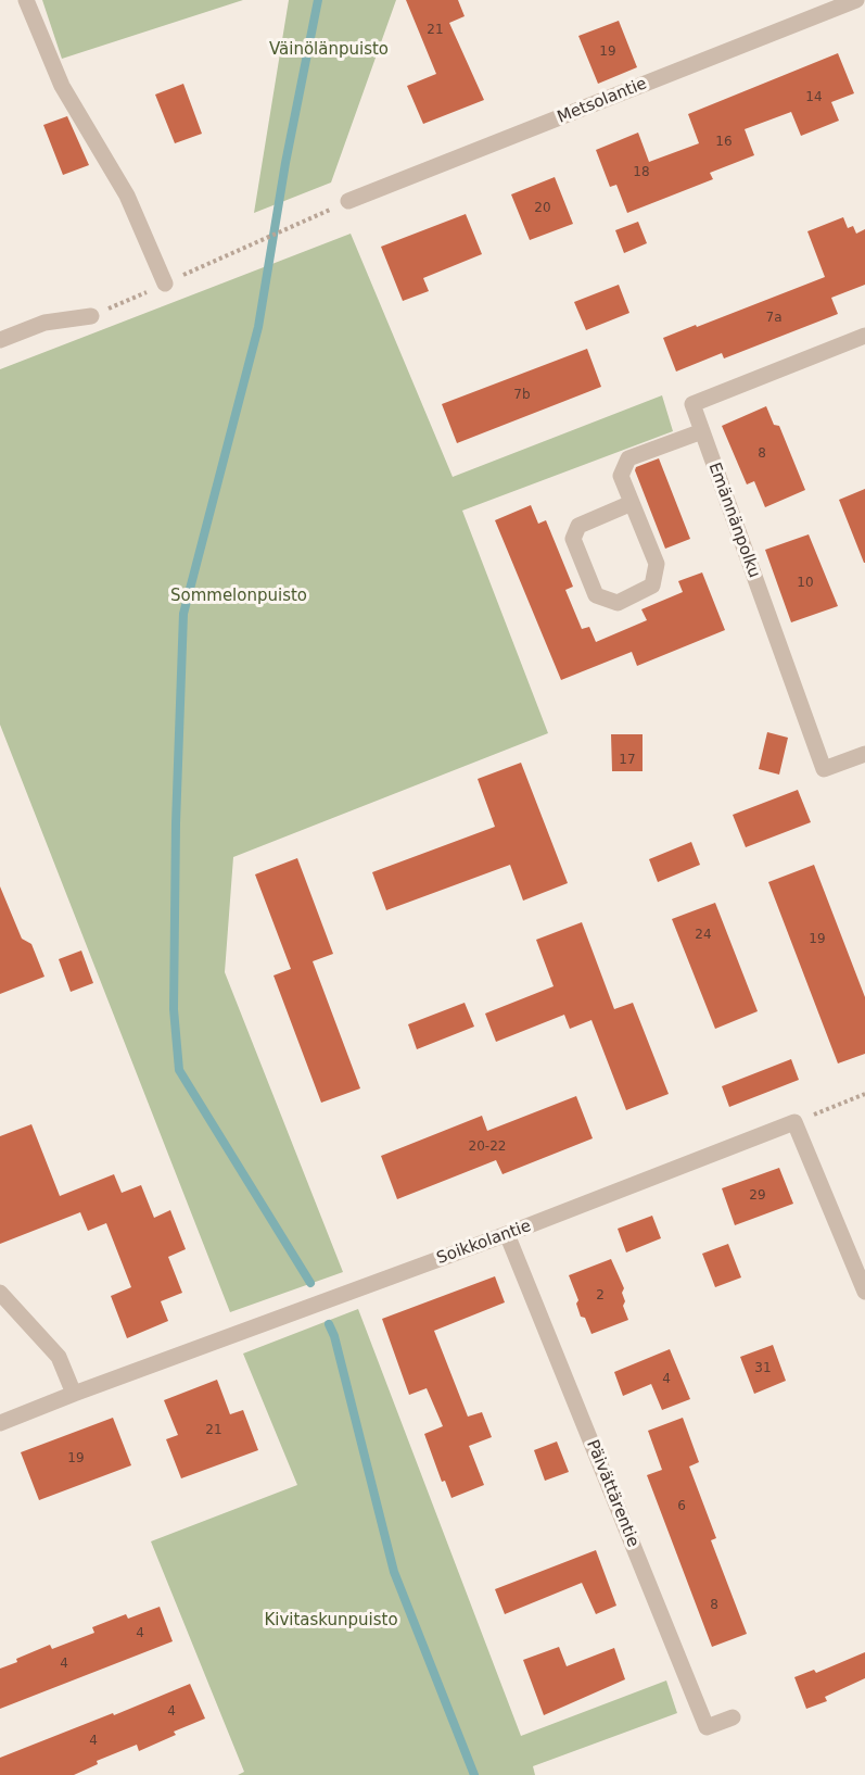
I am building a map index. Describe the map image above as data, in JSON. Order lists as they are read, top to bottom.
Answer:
{
  "streets": {
    "street": [
      "Metsolantie",
      "Emännänpolku",
      "Soikkolantie",
      "Päivättärentie"
    ]
  },
  "crossings": [
    ["Soikkolantie", "Päivättärentie"]
  ],
  "parks": ["Väinölänpuisto", "Sommelonpuisto", "Kivitaskunpuisto"],
  "house_numbers": [
    "21",
    "19",
    "14",
    "16",
    "18",
    "20",
    "7a",
    "7b",
    "8",
    "10",
    "17",
    "24",
    "19",
    "20-22",
    "29",
    "2",
    "31",
    "4",
    "21",
    "19",
    "6",
    "8",
    "4",
    "4",
    "4",
    "4"
  ]
}
